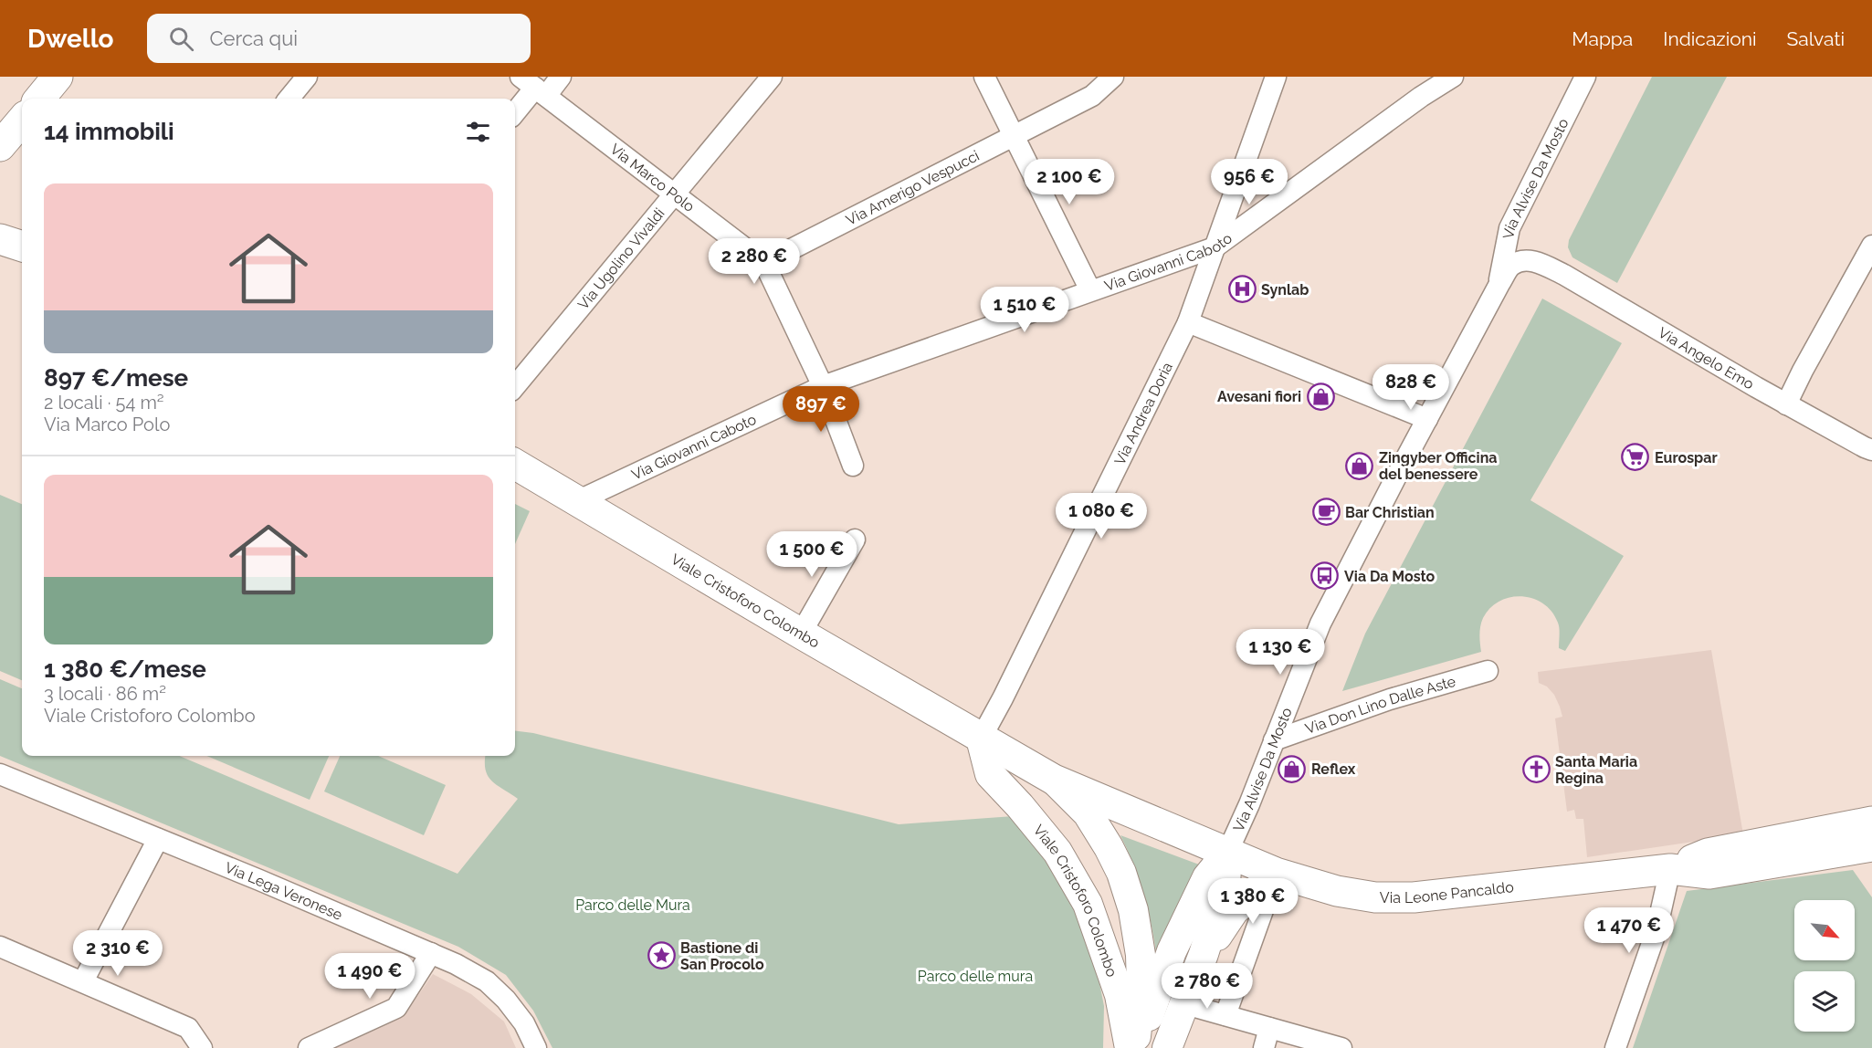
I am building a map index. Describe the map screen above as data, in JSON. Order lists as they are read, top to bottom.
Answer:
{
  "streets": {
    "main road": ["Viale Cristoforo Colombo", "Via Leone Pancaldo"],
    "street": [
      "Via Marco Polo",
      "Via Alvise Da Mosto",
      "Via Amerigo Vespucci",
      "Via Ugolino Vivaldi",
      "Via Giovanni Caboto",
      "Via Angelo Emo",
      "Via Andrea Doria",
      "Via Don Lino Dalle Aste",
      "Via Lega Veronese"
    ]
  },
  "crossings": [
    ["Via Marco Polo", "Via Amerigo Vespucci"],
    ["Via Marco Polo", "Via Ugolino Vivaldi"],
    ["Via Marco Polo", "Via Giovanni Caboto"],
    ["Via Alvise Da Mosto", "Via Angelo Emo"],
    ["Via Alvise Da Mosto", "Viale Cristoforo Colombo"],
    ["Via Alvise Da Mosto", "Via Don Lino Dalle Aste"],
    ["Via Alvise Da Mosto", "Via Leone Pancaldo"],
    ["Via Giovanni Caboto", "Via Andrea Doria"],
    ["Via Giovanni Caboto", "Viale Cristoforo Colombo"],
    ["Via Andrea Doria", "Viale Cristoforo Colombo"],
    ["Viale Cristoforo Colombo", "Via Leone Pancaldo"]
  ],
  "parks": ["Parco delle Mura", "Parco delle mura"],
  "places": {
    "hospital": ["Synlab"],
    "shop": ["Avesani fiori", "Zingyber Officina del benessere", "Reflex"],
    "supermarket": ["Eurospar"],
    "cafe": ["Bar Christian"],
    "bus stop": ["Via Da Mosto"],
    "church": ["Santa Maria Regina"],
    "place": ["Bastione di San Procolo"]
  },
  "north": "bottom right",
  "page": {
    "header": "Dwello",
    "search": "Cerca qui",
    "nav": ["Mappa", "Indicazioni", "Salvati"],
    "heading": "14 immobili",
    "price": [
      "2 100 €",
      "956 €",
      "2 280 €",
      "1 510 €",
      "828 €",
      "897 €",
      "1 080 €",
      "1 500 €",
      "1 130 €",
      "1 380 €",
      "1 470 €",
      "2 310 €",
      "1 490 €",
      "2 780 €"
    ],
    "list": [
      {
        "name": "897 €/mese",
        "note": "2 locali · 54 m² · Via Marco Polo"
      },
      {
        "name": "1 380 €/mese",
        "note": "3 locali · 86 m² · Viale Cristoforo Colombo"
      }
    ]
  }
}
